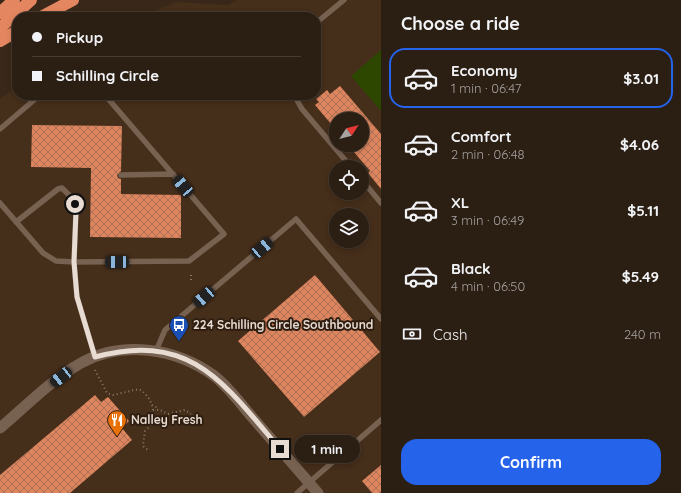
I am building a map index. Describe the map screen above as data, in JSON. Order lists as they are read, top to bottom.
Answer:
{
  "places": {
    "bus stop": ["224 Schilling Circle Southbound"],
    "restaurant": ["Nalley Fresh"]
  },
  "north": "top right",
  "page": {
    "heading": "Choose a ride",
    "banner": ["Pickup", "Schilling Circle"],
    "list": [
      {
        "name": "Economy",
        "note": "1 min · 06:47",
        "value": "$3.01"
      },
      {
        "name": "Comfort",
        "note": "2 min · 06:48",
        "value": "$4.06"
      },
      {
        "name": "XL",
        "note": "3 min · 06:49",
        "value": "$5.11"
      },
      {
        "name": "Black",
        "note": "4 min · 06:50",
        "value": "$5.49"
      }
    ],
    "pay": ["Cash", "240 m"],
    "buttons": "Confirm",
    "bubble": "1 min"
  }
}
